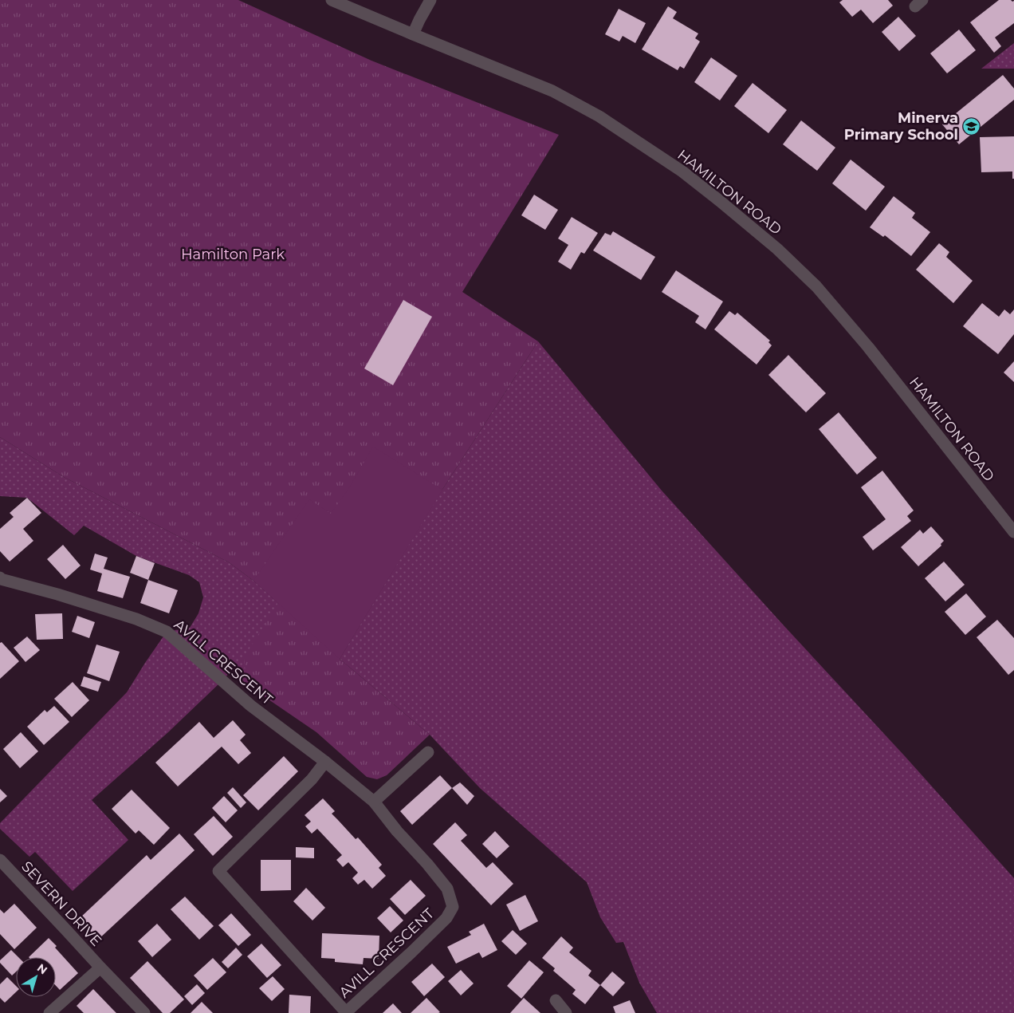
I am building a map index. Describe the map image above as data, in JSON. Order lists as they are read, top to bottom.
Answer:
{
  "streets": {
    "street": ["HAMILTON ROAD", "AVILL CRESCENT", "SEVERN DRIVE"]
  },
  "parks": ["Hamilton Park"],
  "places": {
    "school or university": ["Minerva Primary School"]
  },
  "north": "top right"
}
